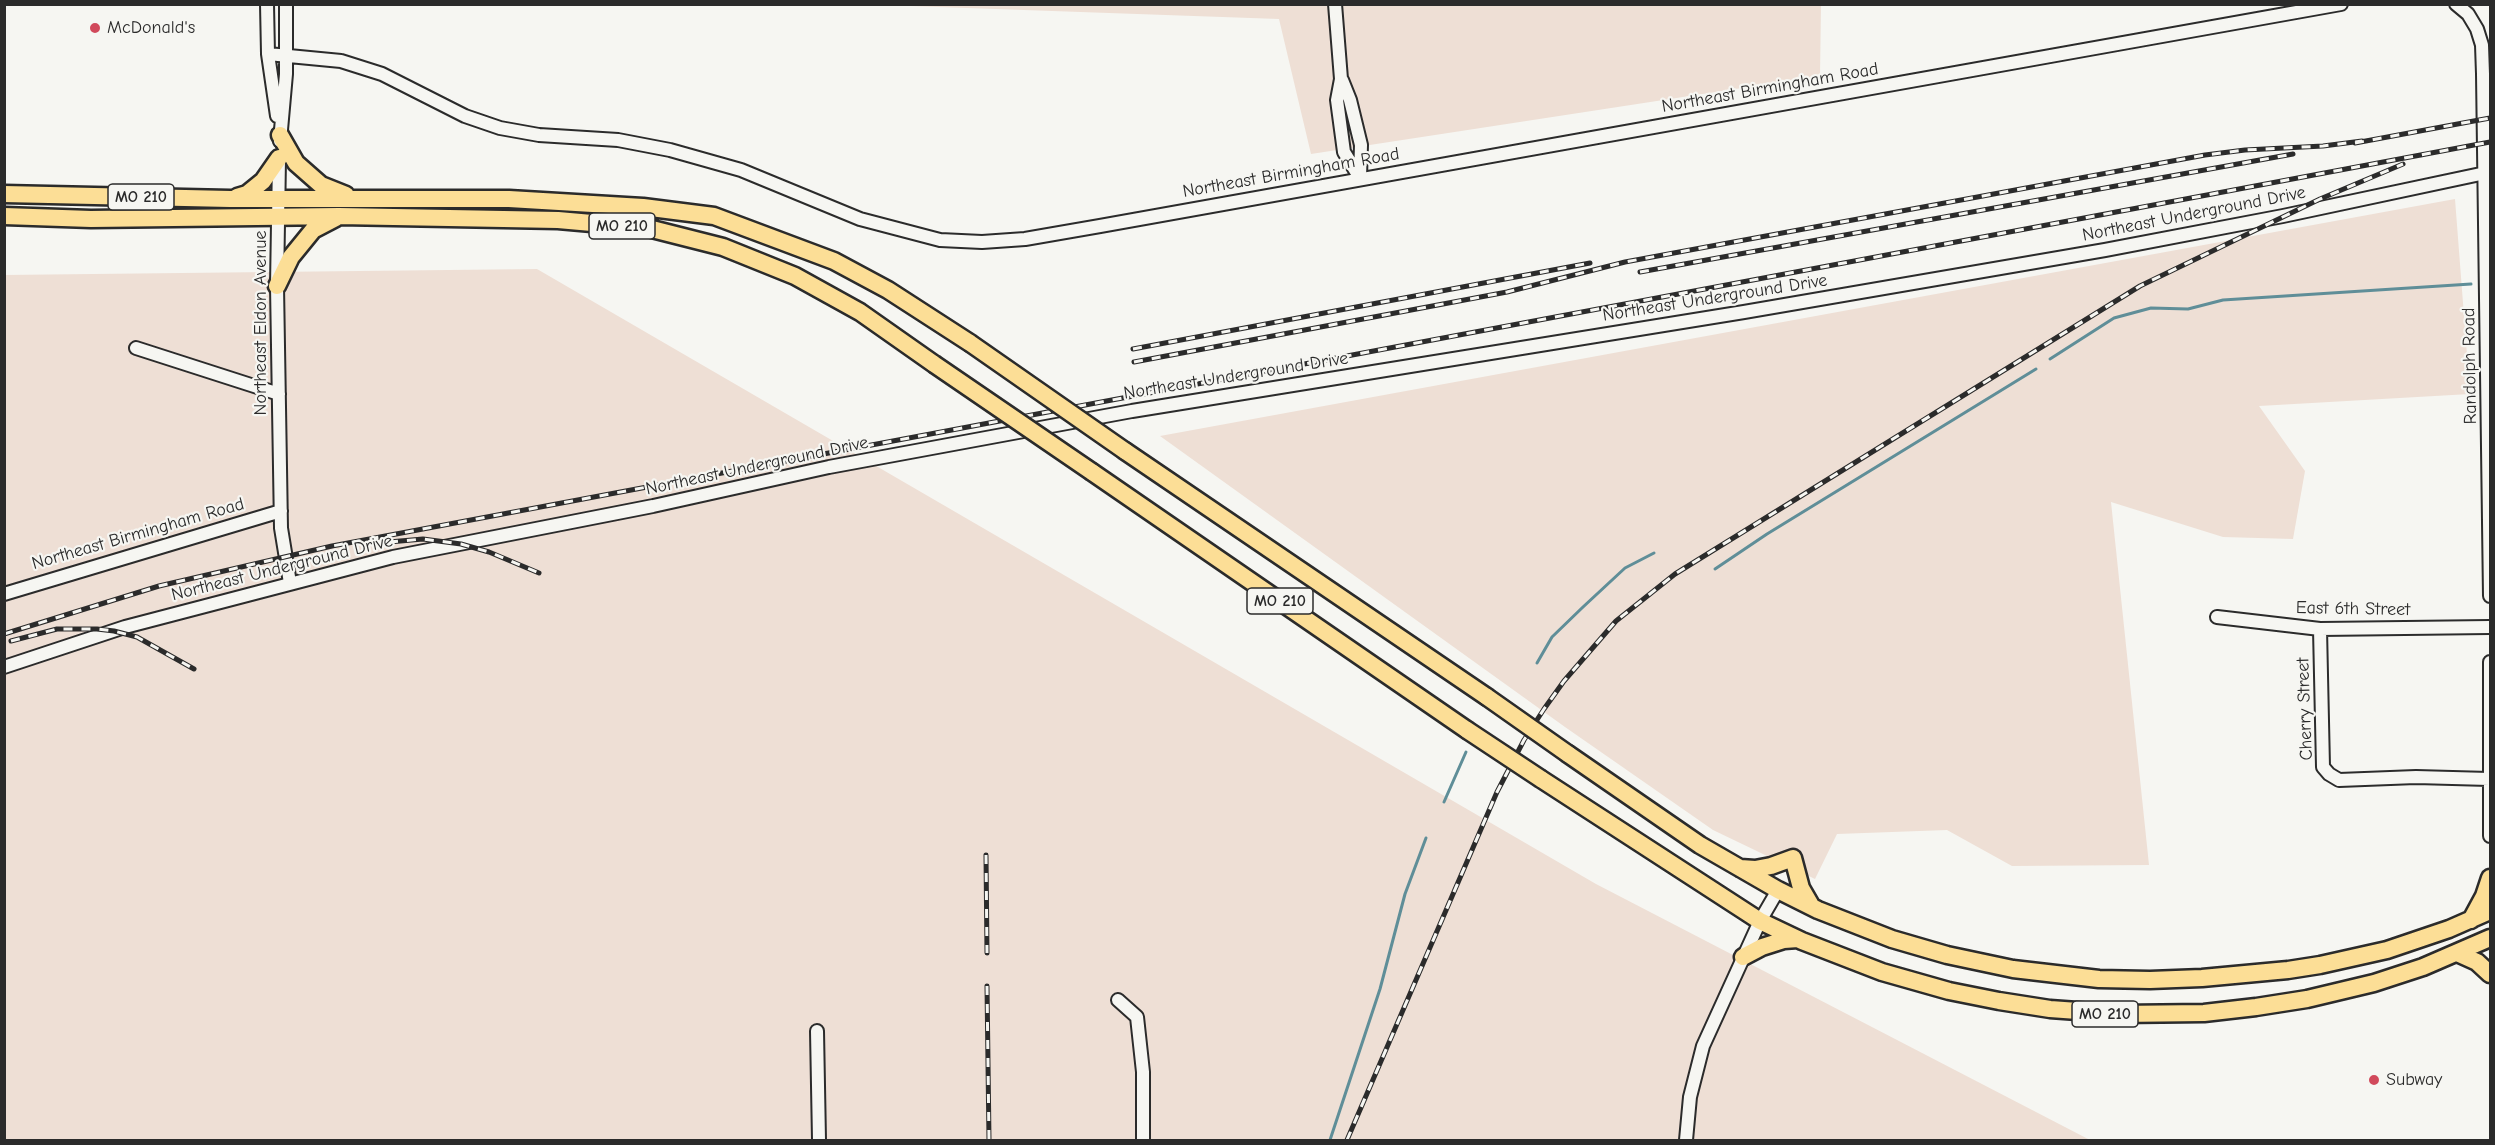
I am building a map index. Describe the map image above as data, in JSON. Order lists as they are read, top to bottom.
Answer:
{
  "streets": {
    "highway": ["MO 210"],
    "street": [
      "Northeast Birmingham Road",
      "Northeast Underground Drive",
      "Northeast Eldon Avenue",
      "Randolph Road",
      "East 6th Street",
      "Cherry Street"
    ]
  },
  "crossings": [
    ["Northeast Birmingham Road", "Northeast Eldon Avenue"],
    ["MO 210", "Northeast Eldon Avenue"],
    ["Northeast Underground Drive", "Northeast Eldon Avenue"],
    ["Northeast Underground Drive", "Randolph Road"],
    ["East 6th Street", "Cherry Street"]
  ],
  "places": ["McDonald's", "Subway"]
}
